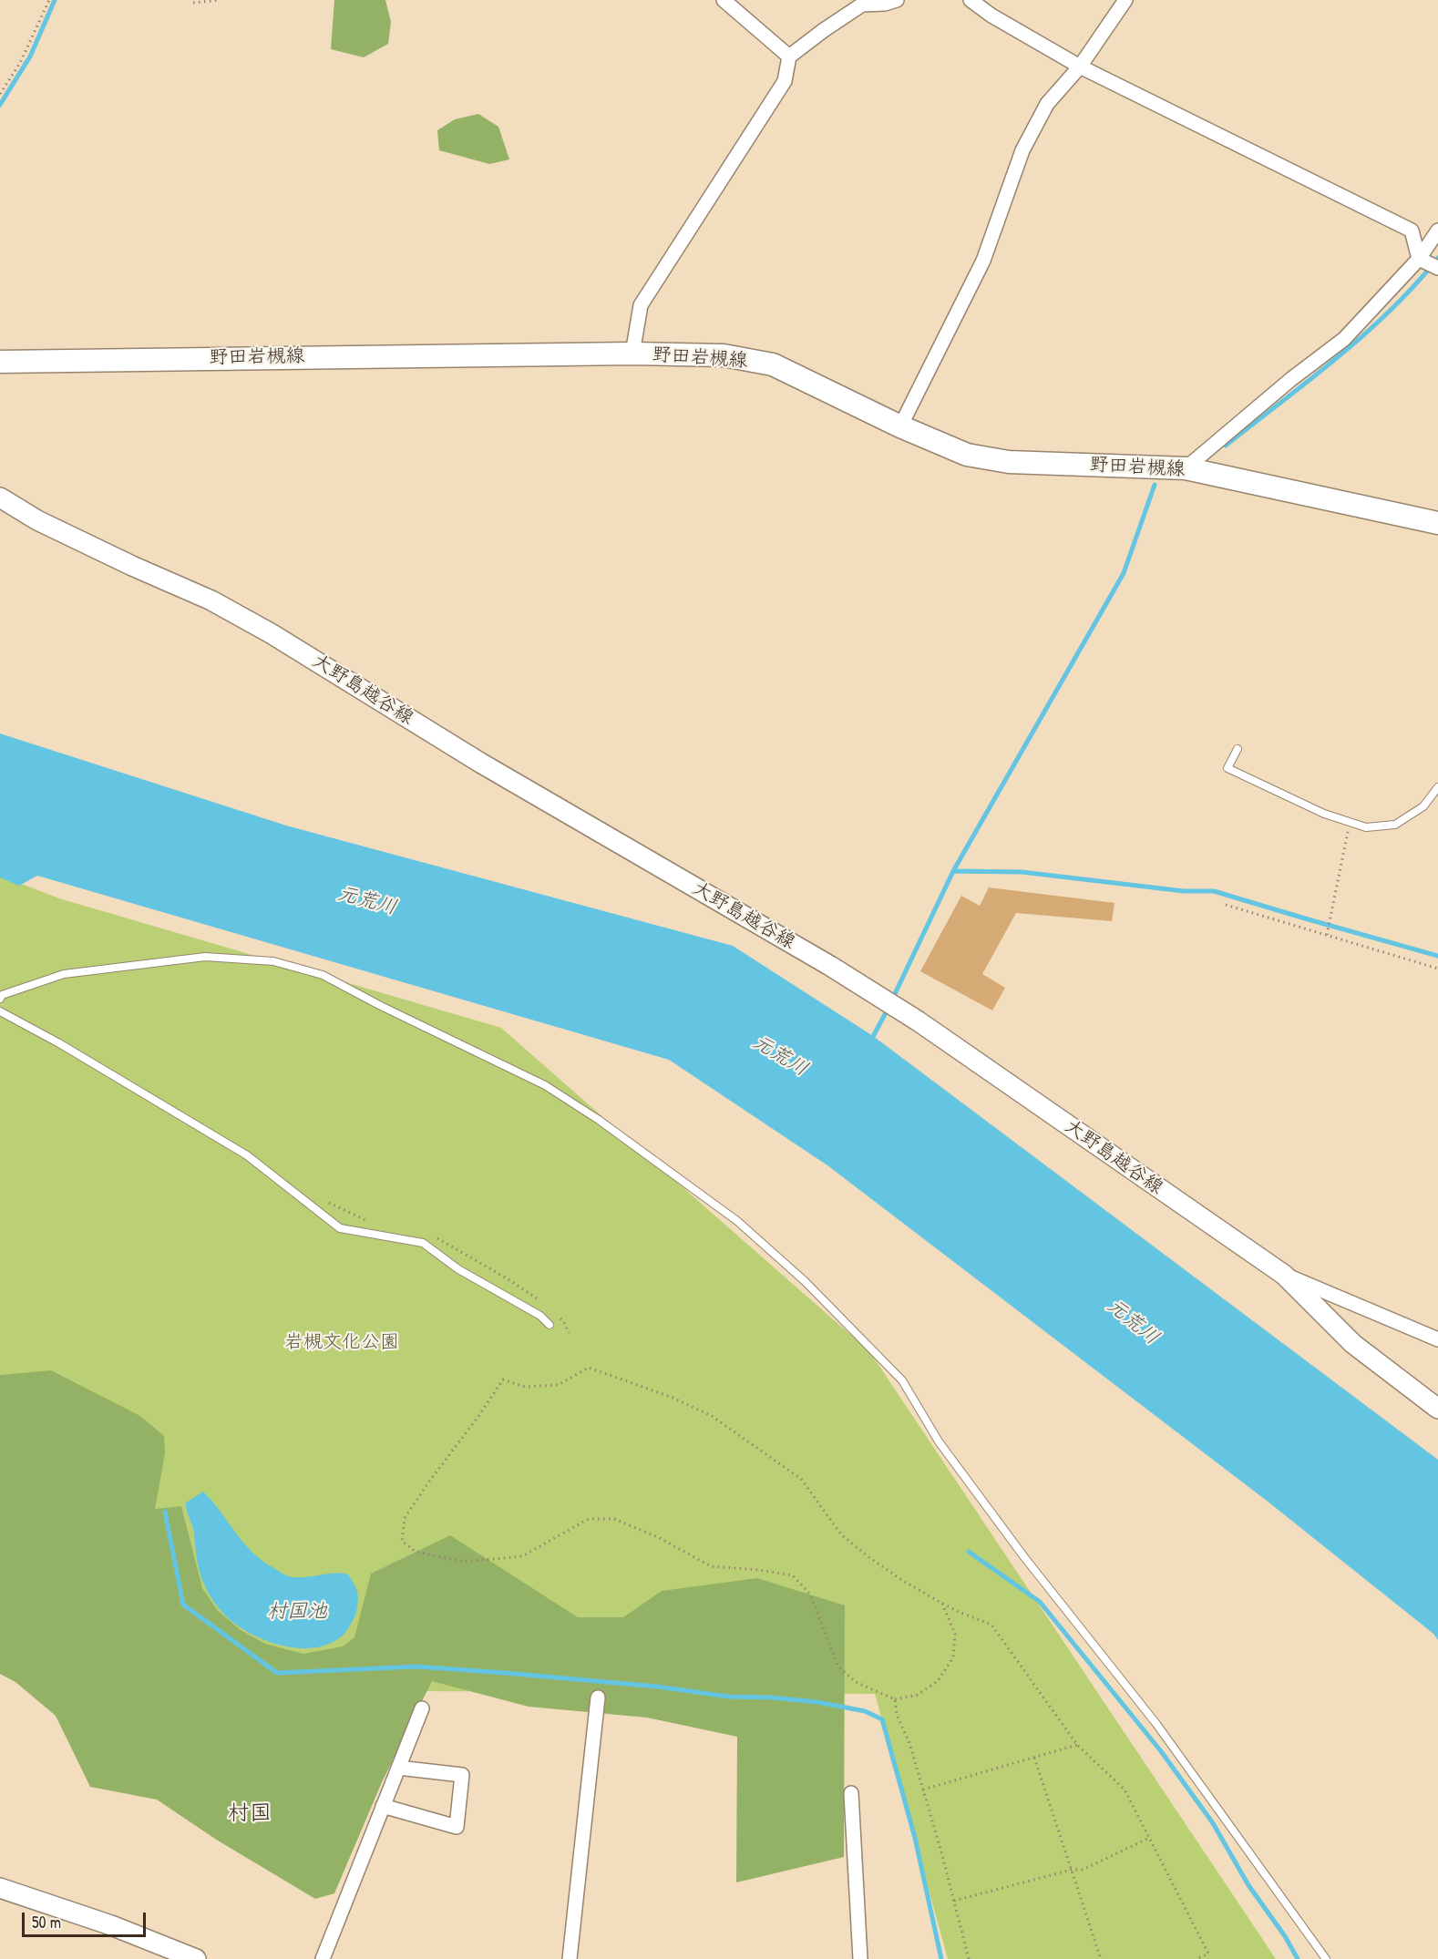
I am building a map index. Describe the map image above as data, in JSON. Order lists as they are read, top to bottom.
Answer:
{
  "streets": {
    "main road": ["野田岩槻線", "大野島越谷線"]
  },
  "districts": ["村国"],
  "water": ["元荒川", "村国池"],
  "parks": ["岩槻文化公園"],
  "scale_bar": "50 m"
}
